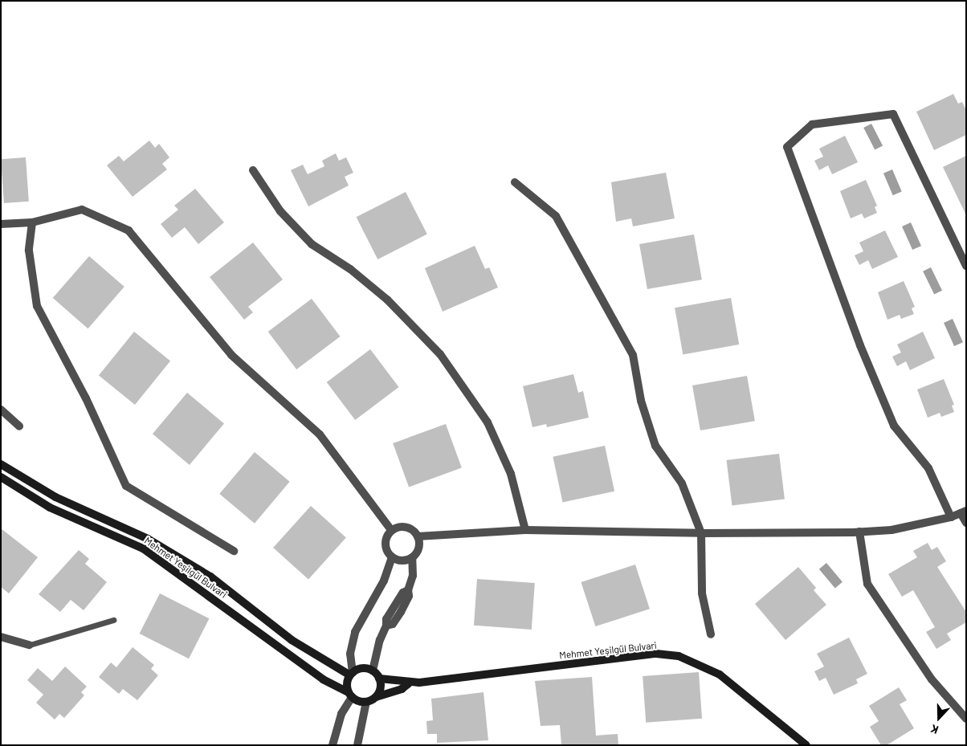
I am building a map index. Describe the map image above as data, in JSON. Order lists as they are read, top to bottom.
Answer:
{
  "streets": {
    "main road": ["Mehmet Yeşilgül Bulvari"]
  },
  "north": "bottom"
}
